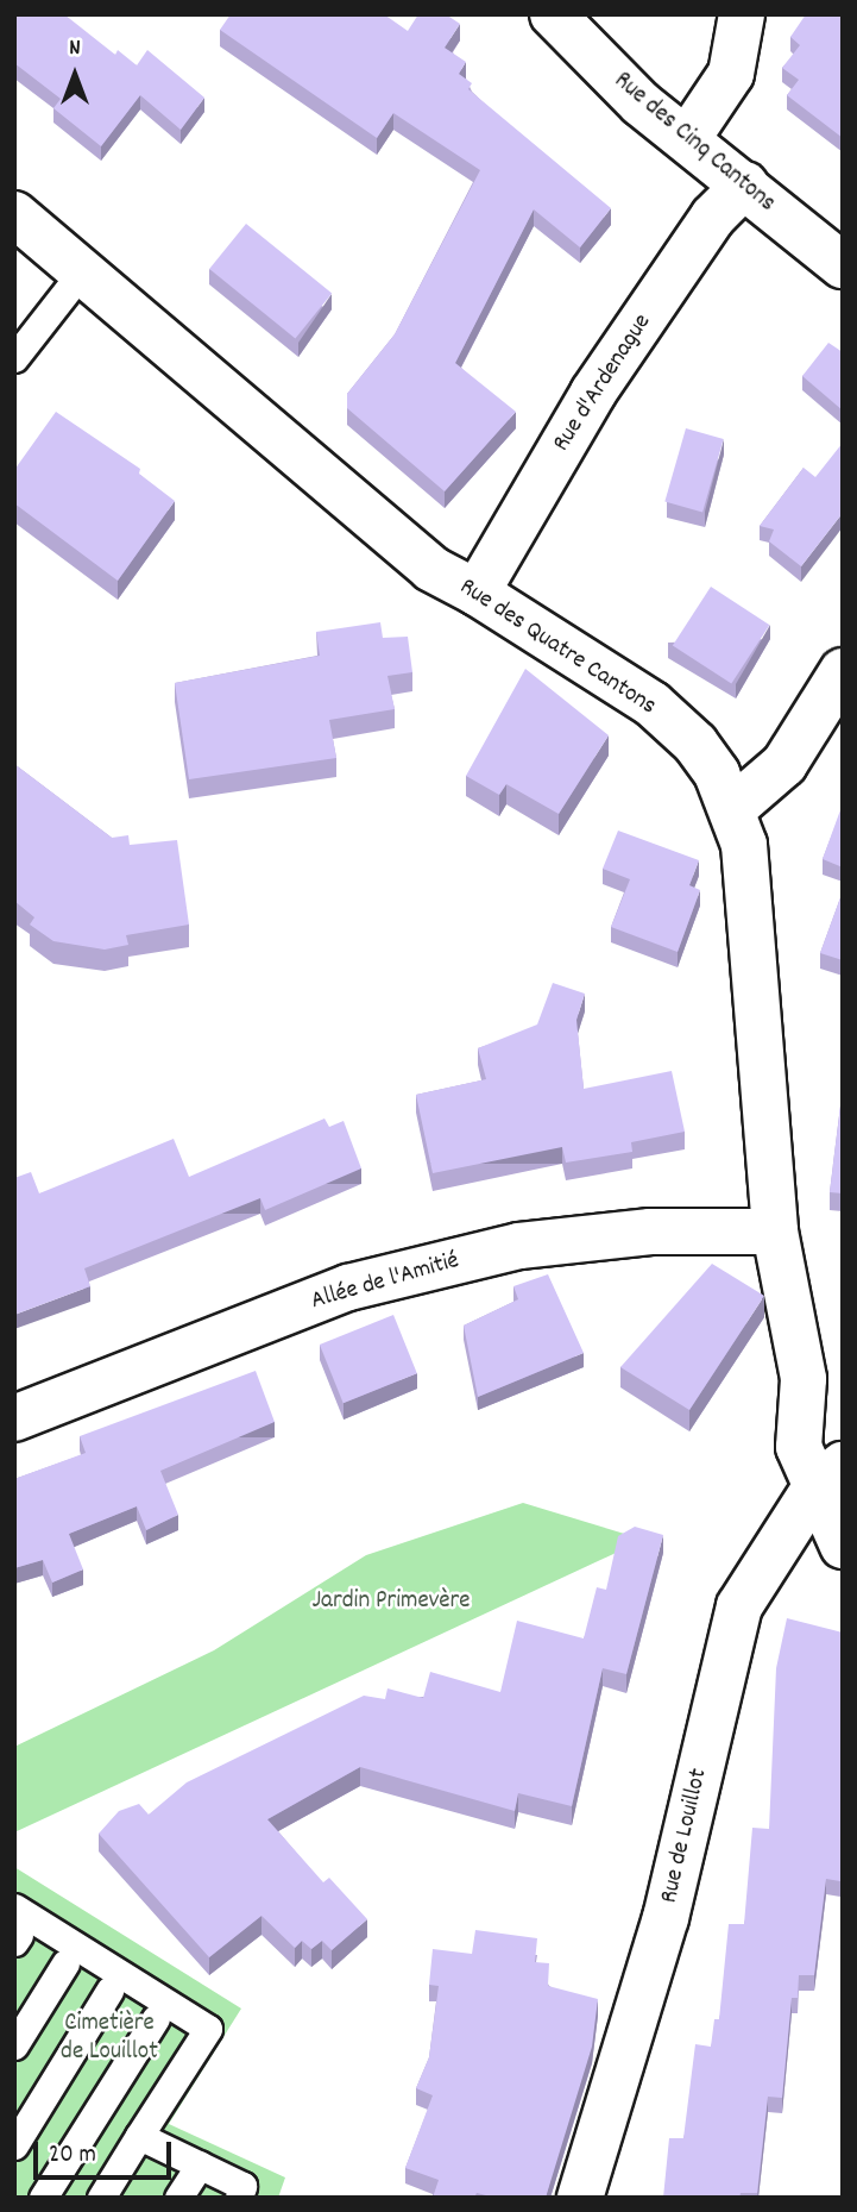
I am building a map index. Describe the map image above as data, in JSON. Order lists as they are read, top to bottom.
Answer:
{
  "streets": {
    "street": [
      "Rue des Cinq Cantons",
      "Rue d'Ardenague",
      "Rue des Quatre Cantons",
      "Allée de l'Amitié",
      "Rue de Louillot"
    ]
  },
  "crossings": [
    ["Rue des Cinq Cantons", "Rue d'Ardenague"],
    ["Rue d'Ardenague", "Rue des Quatre Cantons"],
    ["Rue des Quatre Cantons", "Allée de l'Amitié"],
    ["Rue des Quatre Cantons", "Rue de Louillot"]
  ],
  "parks": ["Jardin Primevère", "Cimetière de Louillot"],
  "scale_bar": "20 m",
  "north": "top"
}
